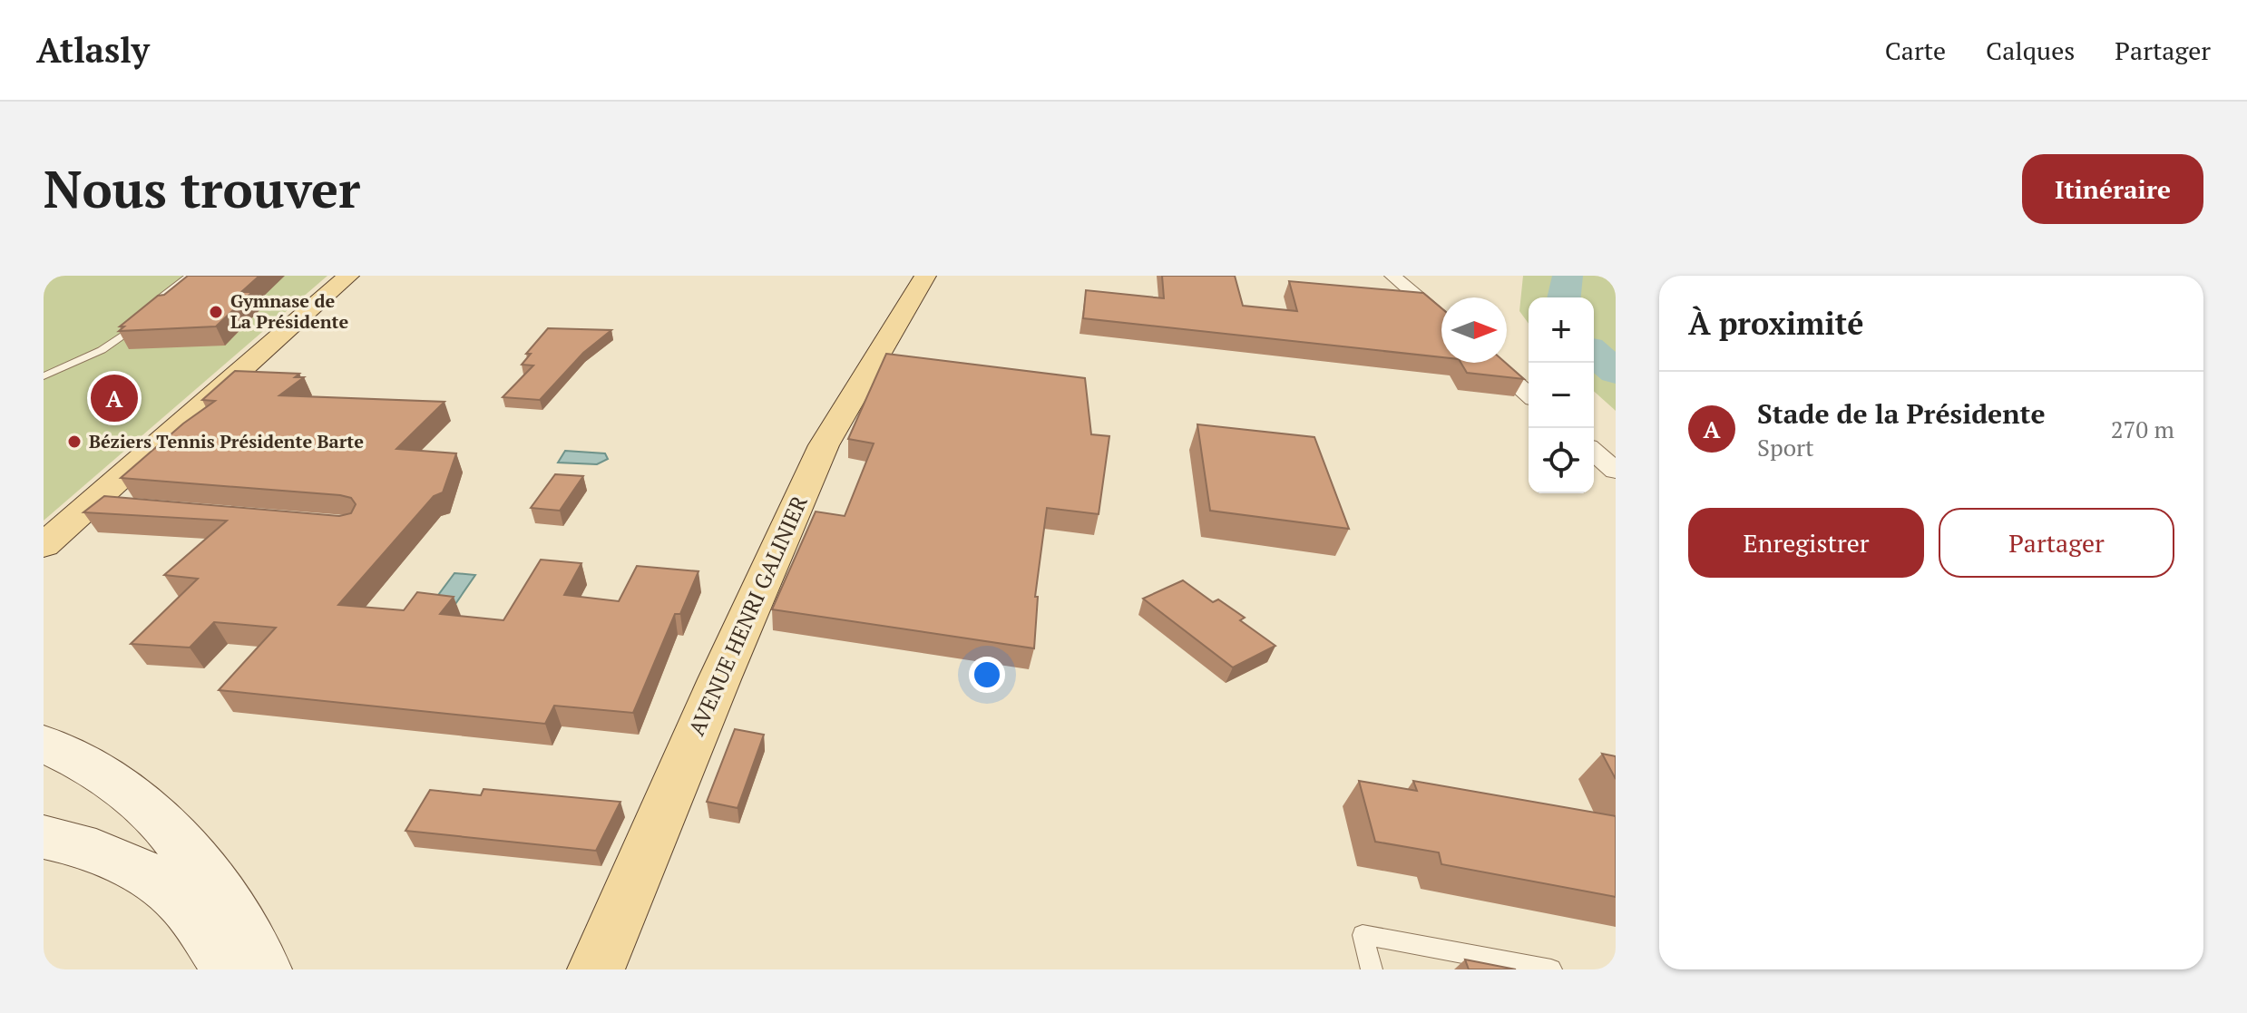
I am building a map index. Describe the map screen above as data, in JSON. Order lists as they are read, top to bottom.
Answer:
{
  "streets": {
    "main road": ["AVENUE HENRI GALINIER"]
  },
  "places": ["Gymnase de La Présidente", "Béziers Tennis Présidente Barte"],
  "north": "right",
  "page": {
    "header": "Atlasly",
    "nav": ["Carte", "Calques", "Partager"],
    "buttons": [
      "Itinéraire",
      ["Enregistrer", "Partager"]
    ],
    "title": "Nous trouver",
    "heading": "À proximité",
    "map_buttons": ["+", "−"],
    "list": [
      {
        "mark": "A",
        "name": "Stade de la Présidente",
        "note": "Sport",
        "value": "270 m"
      }
    ],
    "pins": "A"
  }
}
